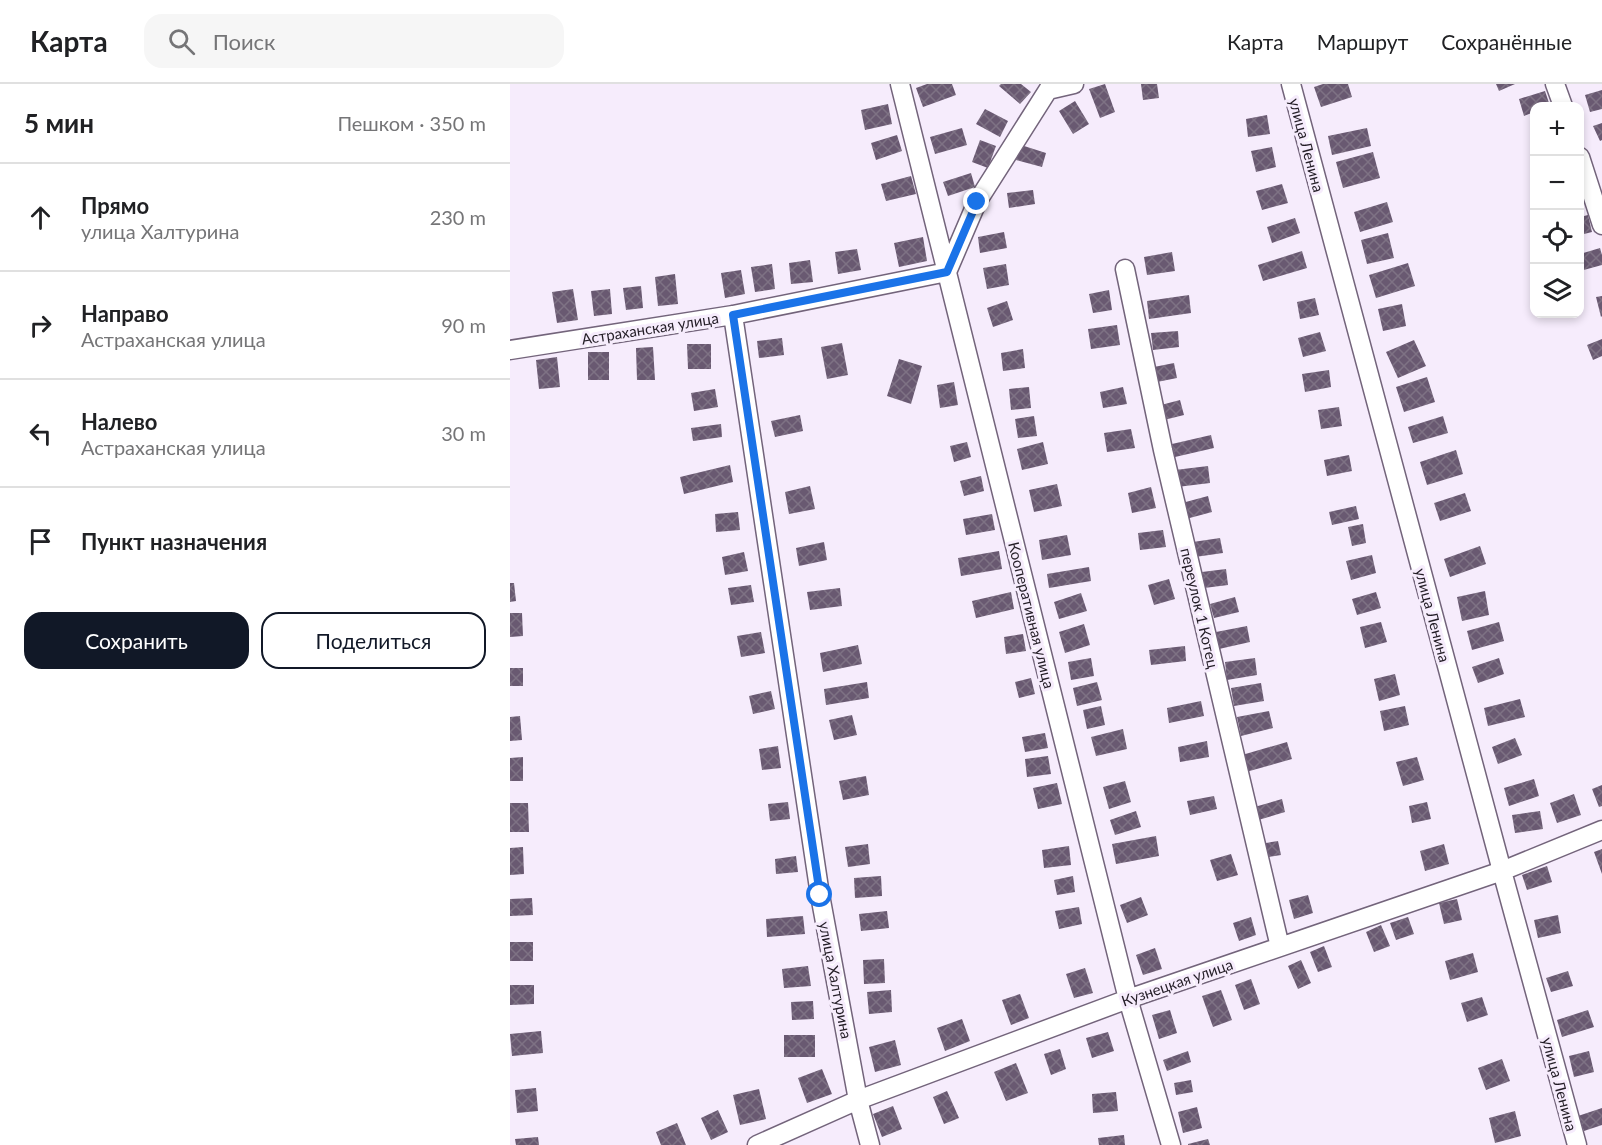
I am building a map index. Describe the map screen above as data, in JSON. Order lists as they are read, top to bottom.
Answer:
{
  "streets": {
    "street": [
      "улица Ленина",
      "Астраханская улица",
      "переулок 1 Котец",
      "Кооперативная улица",
      "улица Халтурина",
      "Кузнецкая улица"
    ]
  },
  "crossings": [
    ["улица Ленина", "Кузнецкая улица"],
    ["Астраханская улица", "Кооперативная улица"],
    ["Астраханская улица", "улица Халтурина"],
    ["переулок 1 Котец", "Кузнецкая улица"],
    ["Кооперативная улица", "Кузнецкая улица"],
    ["улица Халтурина", "Кузнецкая улица"]
  ],
  "page": {
    "header": "Карта",
    "search": "Поиск",
    "nav": ["Карта", "Маршрут", "Сохранённые"],
    "heading": ["5 мин", "Пешком · 350 m"],
    "map_buttons": ["+", "−"],
    "list": [
      ["Прямо", "улица Халтурина", "230 m"],
      ["Направо", "Астраханская улица", "90 m"],
      ["Налево", "Астраханская улица", "30 m"],
      "Пункт назначения"
    ],
    "buttons": ["Сохранить", "Поделиться"]
  }
}
